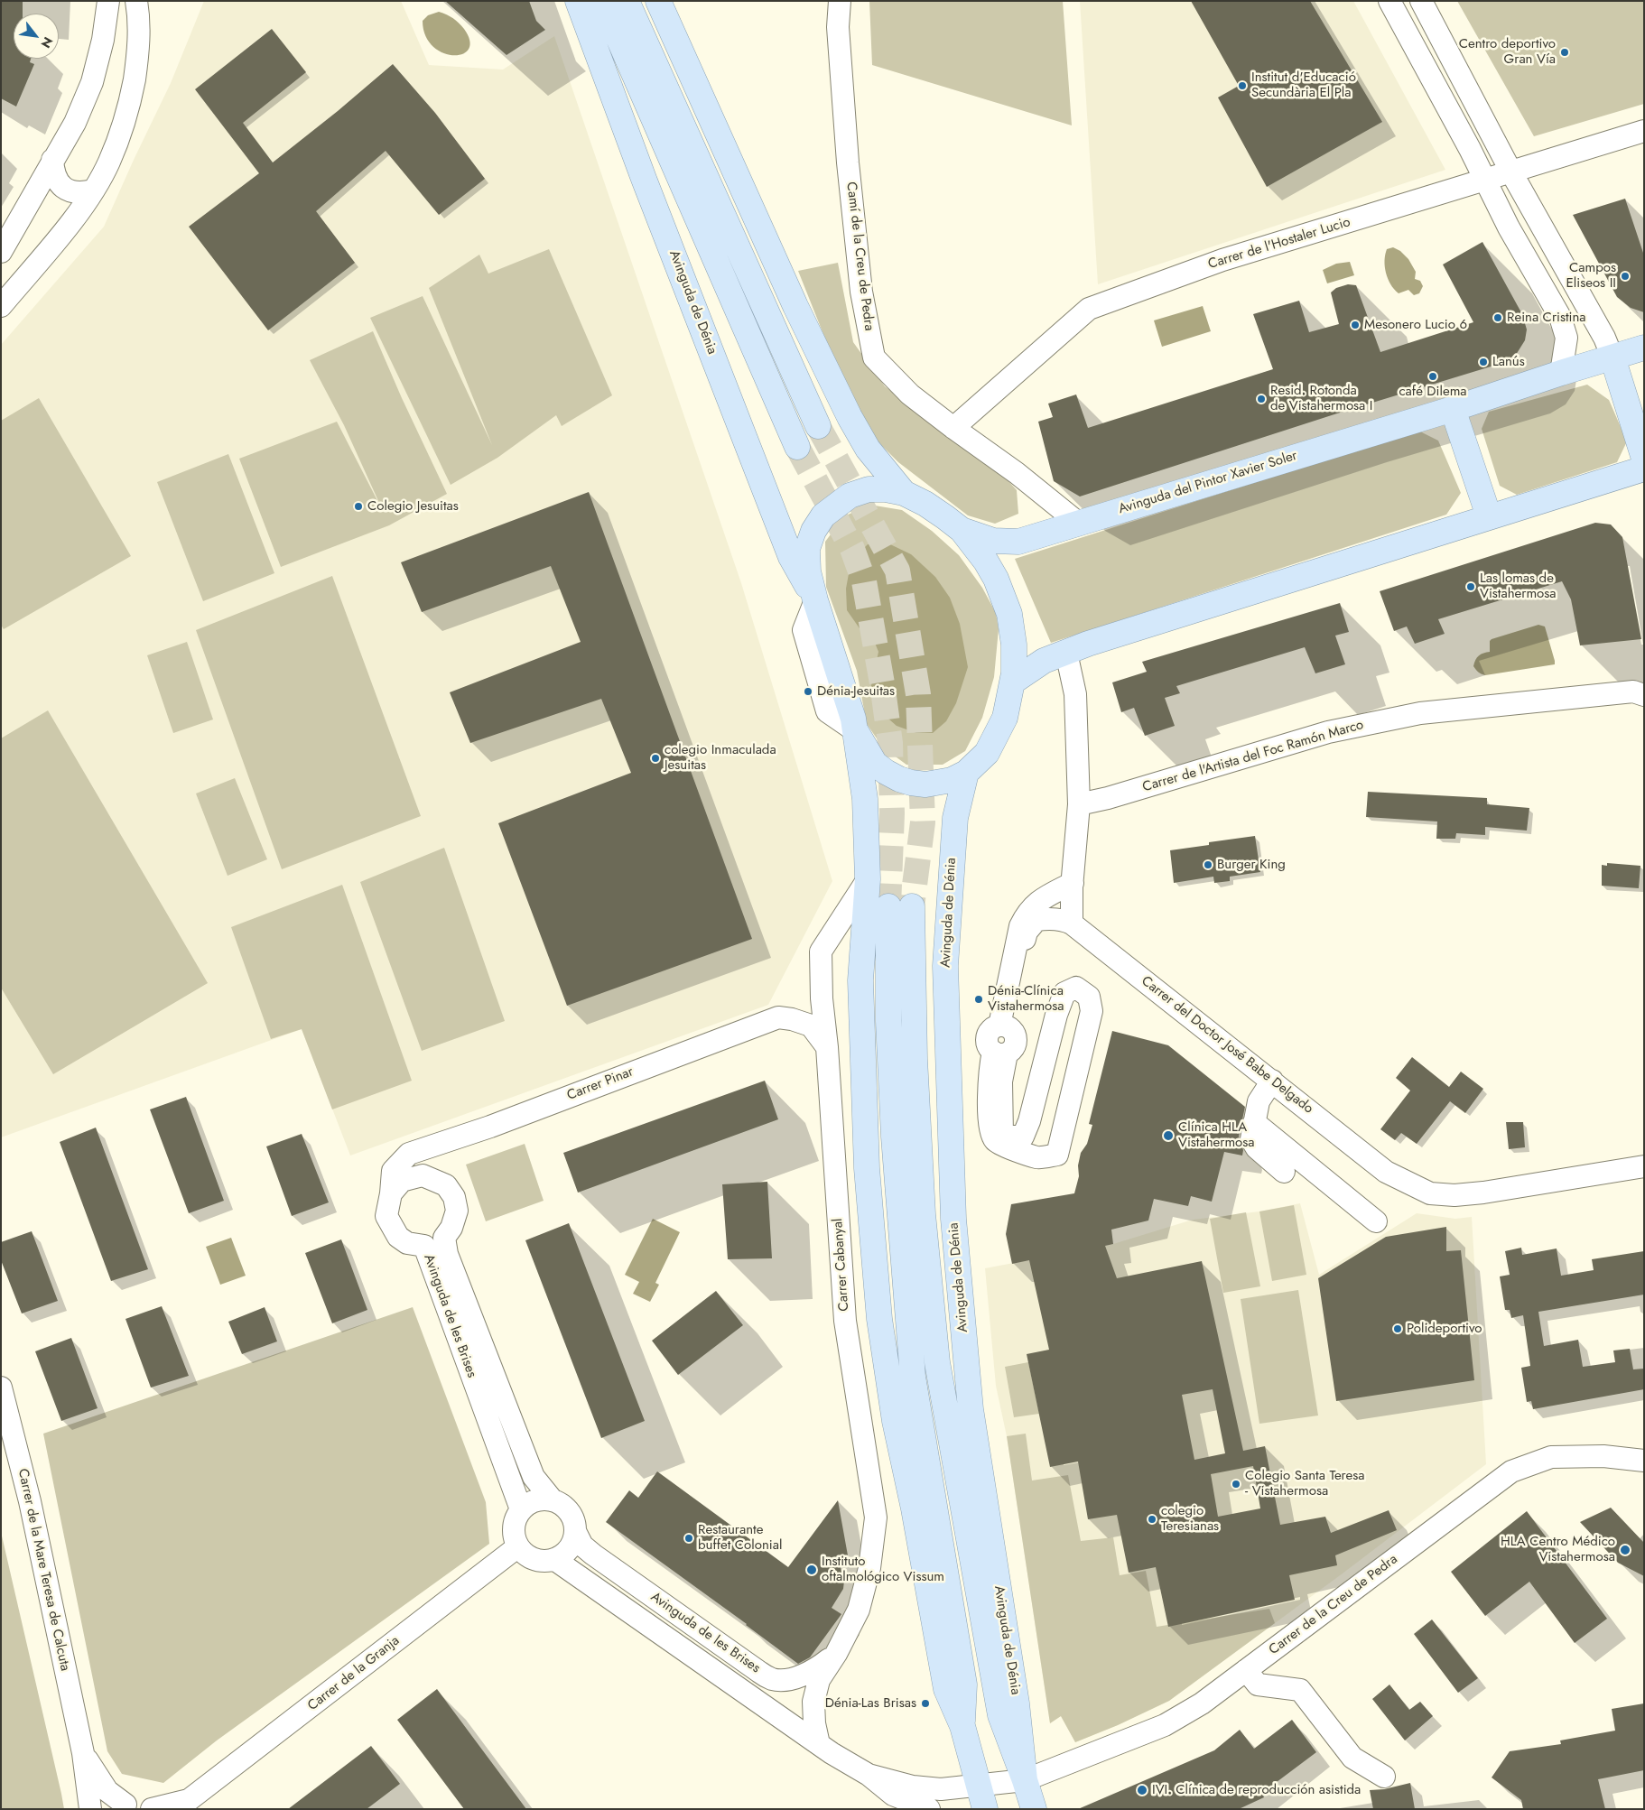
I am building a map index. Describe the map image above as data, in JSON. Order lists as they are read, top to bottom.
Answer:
{
  "streets": {
    "main road": ["Avinguda de Dénia", "Avinguda del Pintor Xavier Soler"],
    "street": [
      "Carrer de l'Hostaler Lucio",
      "Camí de la Creu de Pedra",
      "Carrer de l'Artista del Foc Ramón Marco",
      "Carrer del Doctor José Babe Delgado",
      "Carrer Pinar",
      "Carrer Cabanyal",
      "Avinguda de les Brises",
      "Carrer de la Mare Teresa de Calcuta",
      "Carrer de la Creu de Pedra",
      "Carrer de la Granja"
    ]
  },
  "crossings": [
    ["Carrer de l'Hostaler Lucio", "Camí de la Creu de Pedra"],
    ["Camí de la Creu de Pedra", "Avinguda del Pintor Xavier Soler"],
    ["Avinguda de Dénia", "Avinguda del Pintor Xavier Soler"],
    ["Avinguda de Dénia", "Carrer Cabanyal"],
    ["Avinguda de Dénia", "Avinguda de les Brises"],
    ["Avinguda de Dénia", "Carrer de la Creu de Pedra"],
    ["Carrer Pinar", "Carrer Cabanyal"],
    ["Carrer Pinar", "Avinguda de les Brises"],
    ["Carrer Cabanyal", "Avinguda de les Brises"],
    ["Avinguda de les Brises", "Carrer de la Creu de Pedra"],
    ["Avinguda de les Brises", "Carrer de la Granja"]
  ],
  "places": [
    "Centro deportivo Gran Vía",
    "Institut d'Educació Secundària El Pla",
    "Campos Eliseos II",
    "Reina Cristina",
    "Mesonero Lucio 6",
    "Lanús",
    "café Dilema",
    "Resid. Rotonda de Vistahermosa I",
    "Colegio Jesuitas",
    "Las lomas de Vistahermosa",
    "Dénia-Jesuitas",
    "colegio Inmaculada Jesuitas",
    "Burger King",
    "Dénia-Clínica Vistahermosa",
    "Clínica HLA Vistahermosa",
    "Polideportivo",
    "Colegio Santa Teresa - Vistahermosa",
    "colegio Teresianas",
    "Restaurante buffet Colonial",
    "HLA Centro Médico Vistahermosa",
    "Instituto oftalmológico Vissum",
    "Dénia-Las Brisas",
    "IVI. Clínica de reproducción asistida"
  ],
  "north": "bottom right"
}
